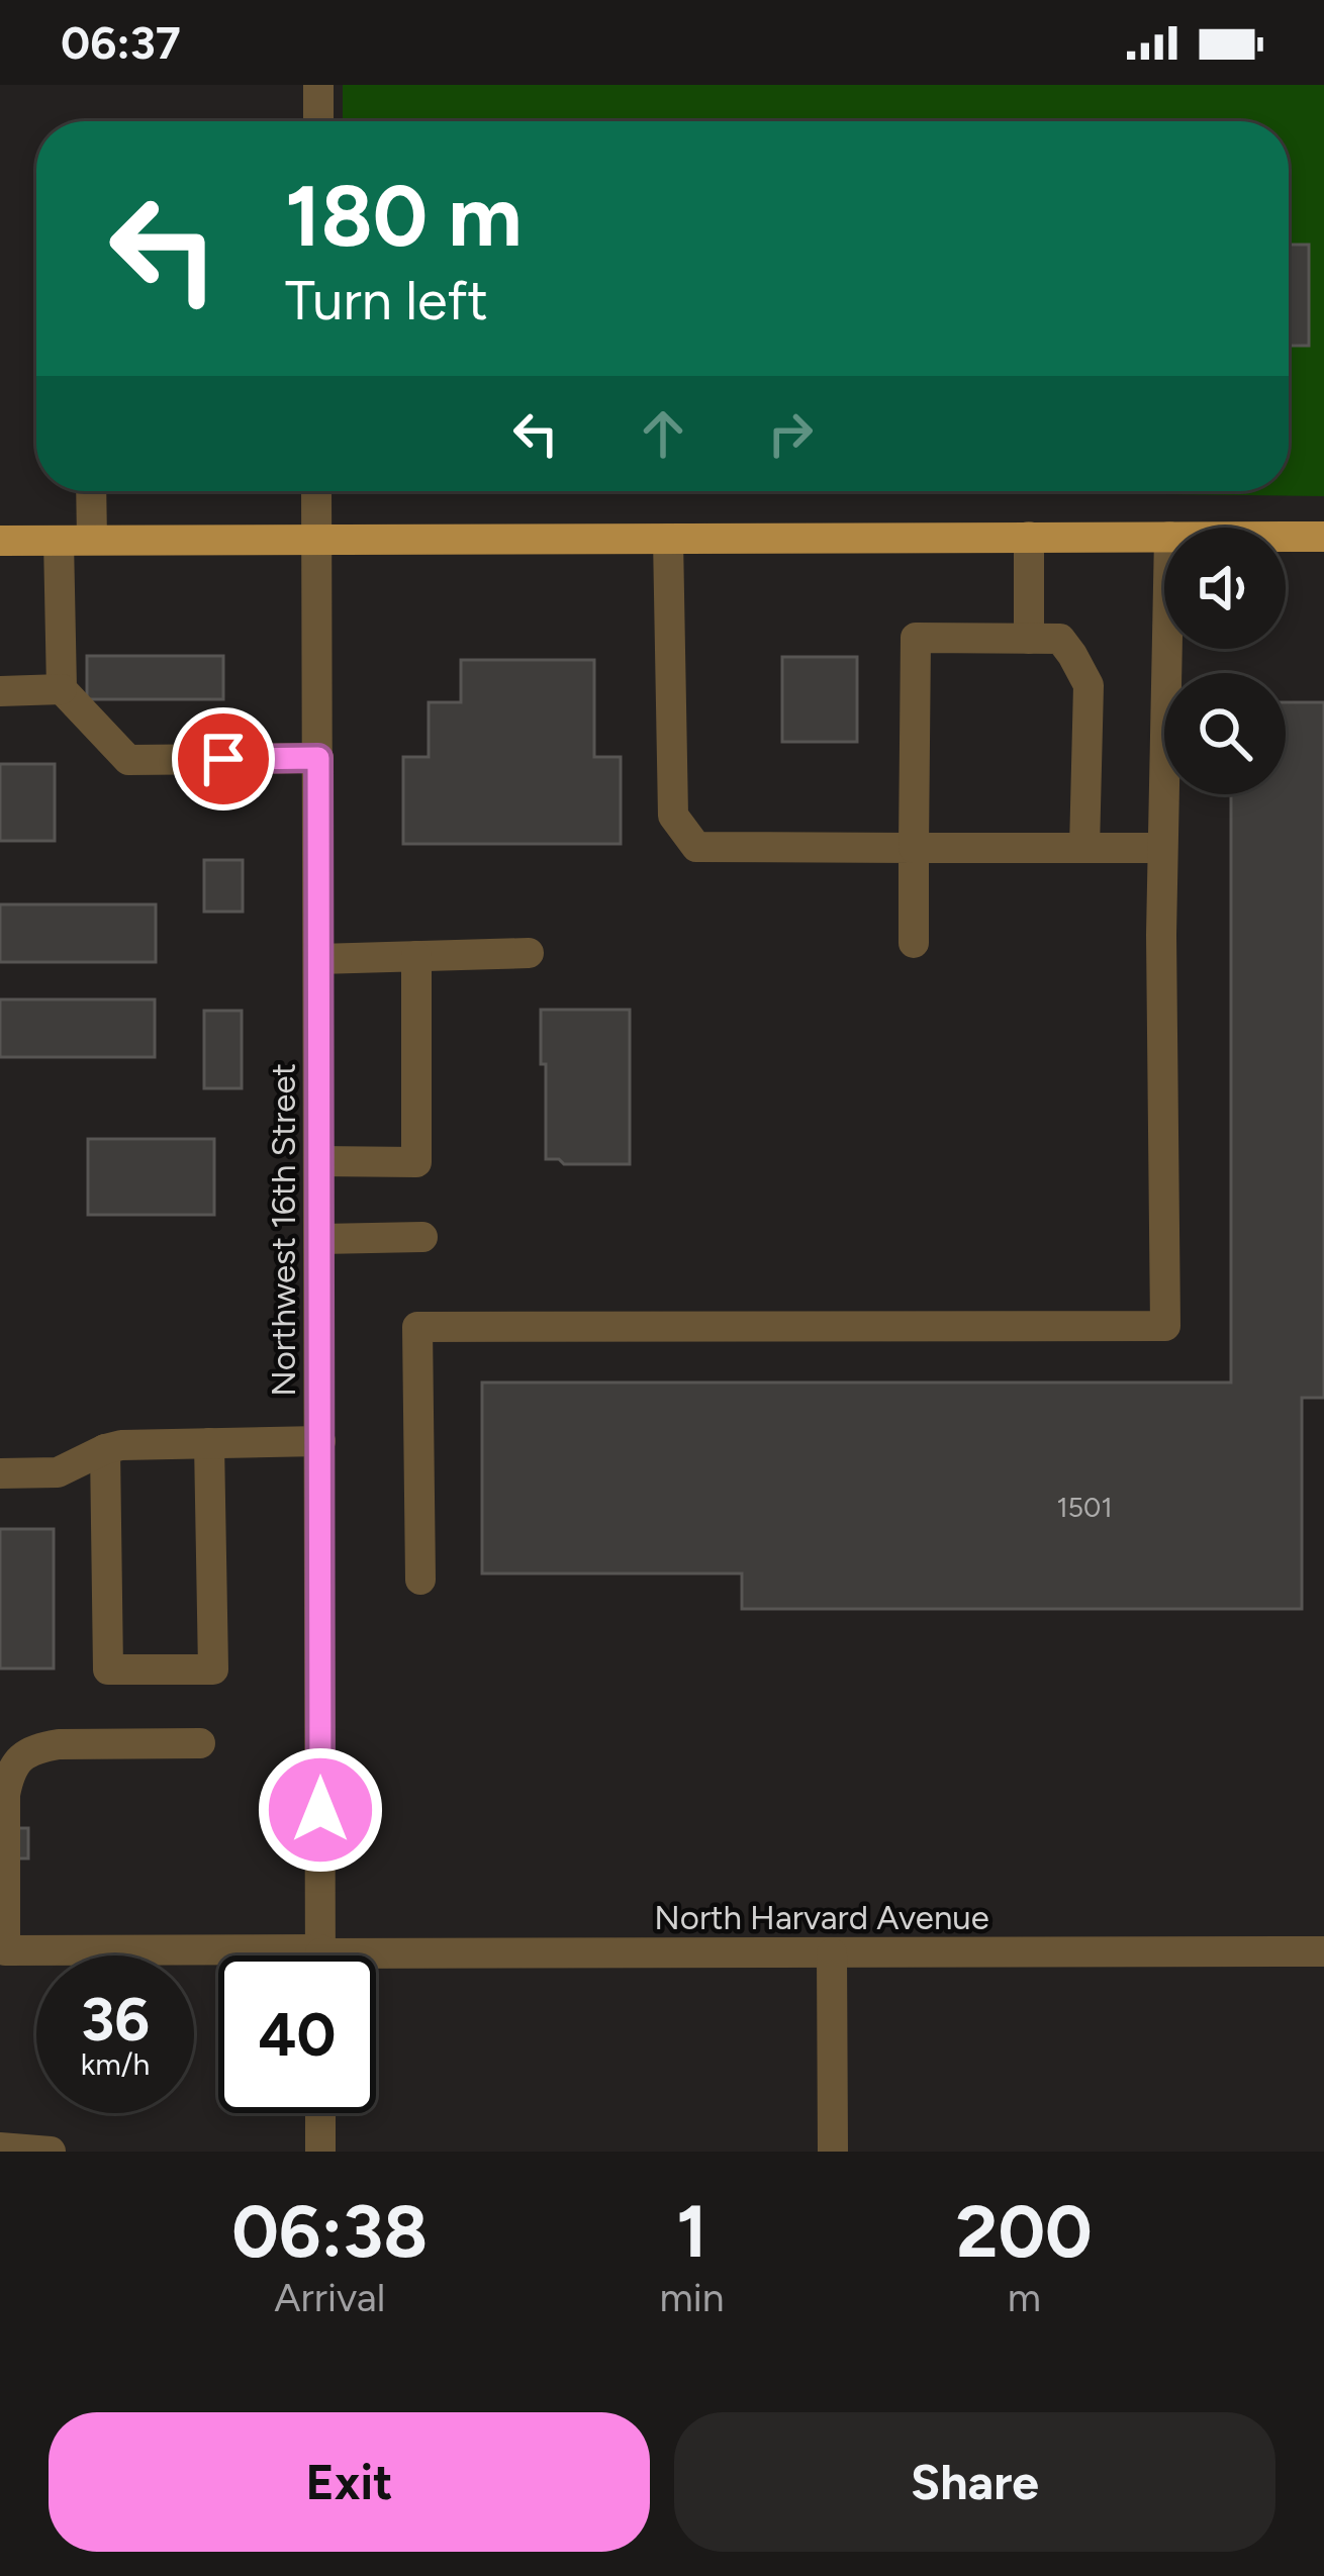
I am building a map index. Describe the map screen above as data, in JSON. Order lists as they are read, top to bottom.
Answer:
{
  "streets": {
    "street": ["Northwest 16th Street", "North Harvard Avenue"]
  },
  "house_numbers": ["1501"],
  "page": {
    "status": "06:37",
    "turn": ["180 m", "Turn left"],
    "speed": "36 km/h",
    "limit": "40",
    "eta": [
      "06:38",
      "Arrival",
      "1",
      "min",
      "200",
      "m"
    ],
    "buttons": ["Exit", "Share"]
  }
}
